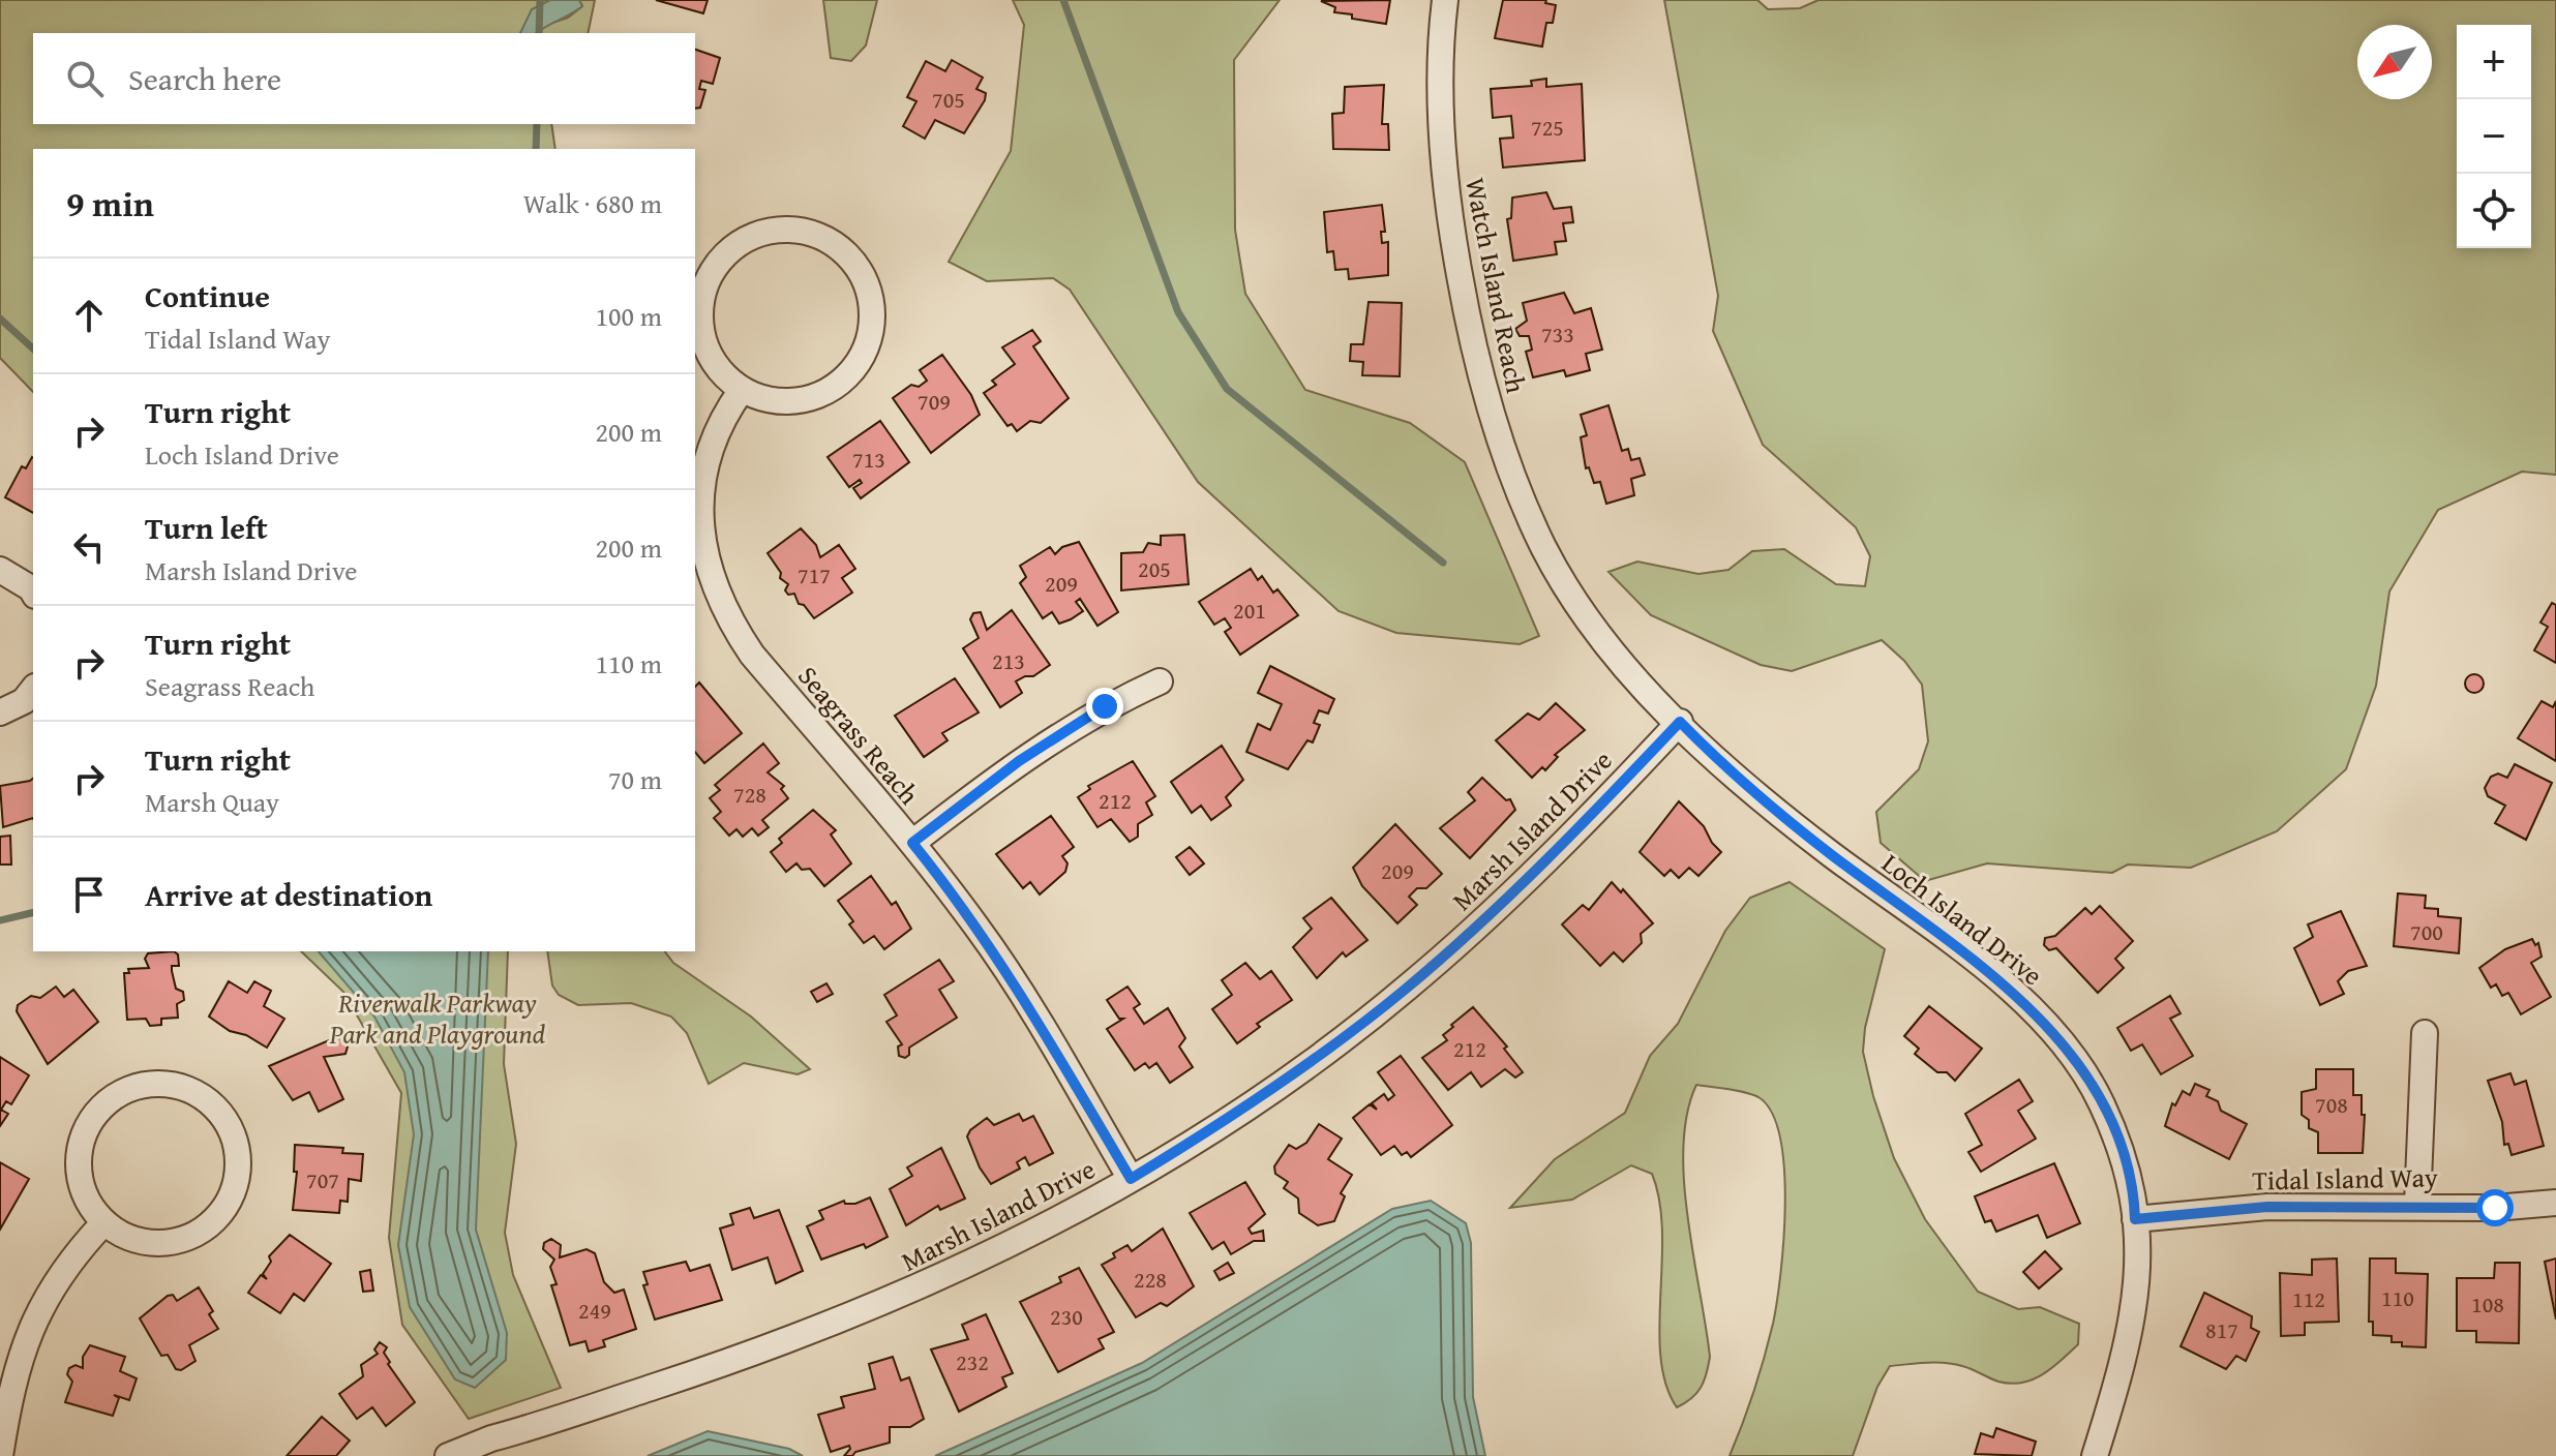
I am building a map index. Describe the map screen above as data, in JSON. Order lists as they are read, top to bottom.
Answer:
{
  "streets": {
    "street": [
      "Watch Island Reach",
      "Seagrass Reach",
      "Marsh Island Drive",
      "Loch Island Drive",
      "Tidal Island Way"
    ]
  },
  "crossings": [
    ["Watch Island Reach", "Marsh Island Drive"],
    ["Watch Island Reach", "Loch Island Drive"],
    ["Seagrass Reach", "Marsh Island Drive"],
    ["Marsh Island Drive", "Loch Island Drive"],
    ["Loch Island Drive", "Tidal Island Way"]
  ],
  "parks": ["Riverwalk Parkway Park and Playground"],
  "house_numbers": [
    "705",
    "725",
    "733",
    "709",
    "713",
    "205",
    "717",
    "209",
    "201",
    "213",
    "728",
    "212",
    "209",
    "700",
    "212",
    "708",
    "707",
    "228",
    "110",
    "112",
    "108",
    "249",
    "230",
    "817",
    "232"
  ],
  "north": "bottom left",
  "page": {
    "map_buttons": ["+", "−"],
    "search": "Search here",
    "heading": ["9 min", "Walk · 680 m"],
    "list": [
      ["Continue", "Tidal Island Way", "100 m"],
      ["Turn right", "Loch Island Drive", "200 m"],
      ["Turn left", "Marsh Island Drive", "200 m"],
      ["Turn right", "Seagrass Reach", "110 m"],
      ["Turn right", "Marsh Quay", "70 m"],
      "Arrive at destination"
    ]
  }
}
